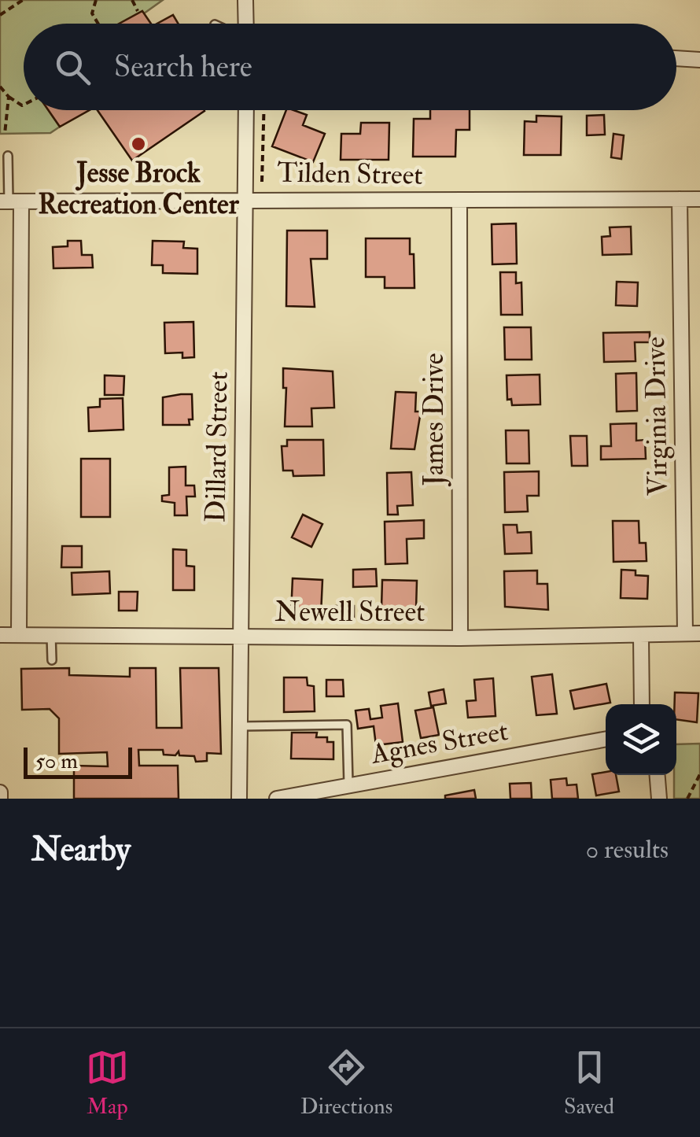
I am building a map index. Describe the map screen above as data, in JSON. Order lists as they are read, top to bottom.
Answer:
{
  "streets": {
    "street": [
      "Tilden Street",
      "Virginia Drive",
      "James Drive",
      "Dillard Street",
      "Newell Street",
      "Agnes Street"
    ]
  },
  "crossings": [
    ["Tilden Street", "Virginia Drive"],
    ["Tilden Street", "James Drive"],
    ["Tilden Street", "Dillard Street"],
    ["Virginia Drive", "Newell Street"],
    ["James Drive", "Newell Street"],
    ["Dillard Street", "Newell Street"]
  ],
  "places": ["Jesse Brock Recreation Center"],
  "scale_bar": "50 m",
  "page": {
    "search": "Search here",
    "scale": "50 m",
    "heading": ["Nearby", "0 results"],
    "nav": ["Map", "Directions", "Saved"]
  }
}
